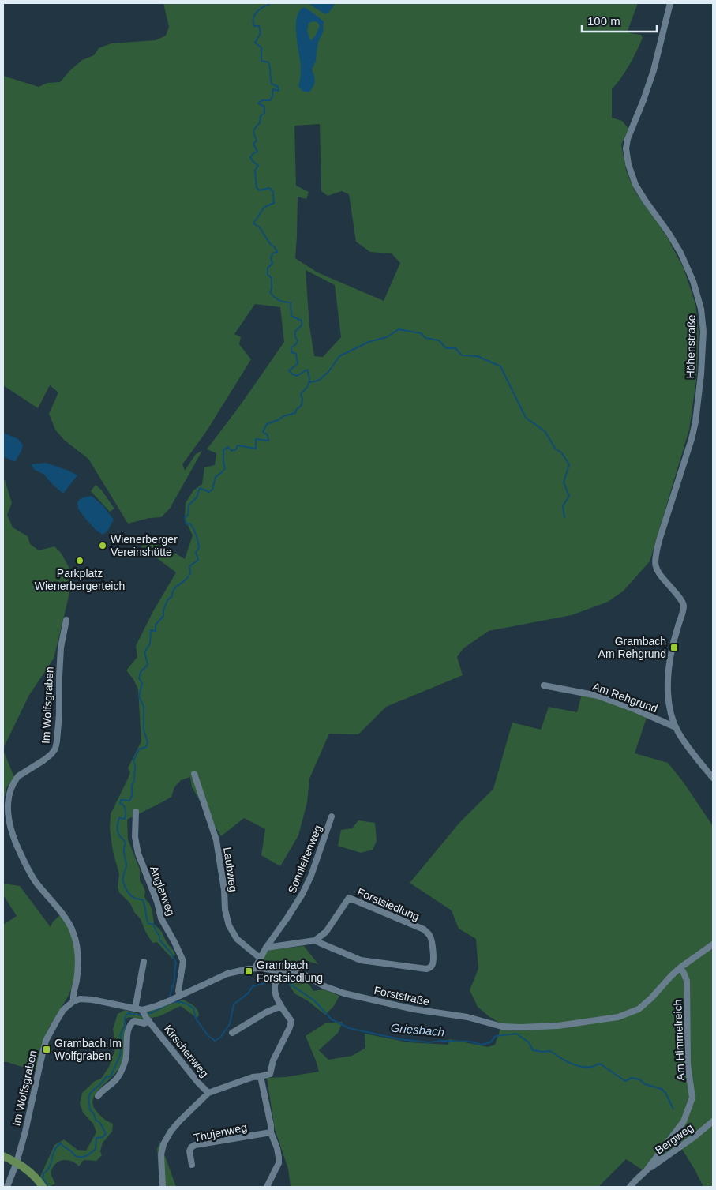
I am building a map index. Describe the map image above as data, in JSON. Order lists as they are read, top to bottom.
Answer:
{
  "streets": {
    "street": [
      "Höhenstraße",
      "Am Rehgrund",
      "Im Wolfsgraben",
      "Sonnleitenweg",
      "Laubweg",
      "Anglerweg",
      "Forstsiedlung",
      "Forststraße",
      "Am Himmelreich",
      "Kirschenweg",
      "Thujenweg",
      "Bergweg"
    ]
  },
  "crossings": [
    ["Höhenstraße", "Am Rehgrund"],
    ["Im Wolfsgraben", "Forststraße"],
    ["Sonnleitenweg", "Laubweg"],
    ["Sonnleitenweg", "Forststraße"],
    ["Anglerweg", "Forststraße"],
    ["Forststraße", "Am Himmelreich"],
    ["Forststraße", "Kirschenweg"],
    ["Am Himmelreich", "Bergweg"]
  ],
  "water": ["Griesbach"],
  "places": {
    "other": ["Wienerberger Vereinshütte", "Parkplatz Wienerbergerteich"],
    "transit": ["Grambach Am Rehgrund", "Grambach Forstsiedlung", "Grambach Im Wolfgraben"]
  },
  "scale_bar": "100 m"
}
